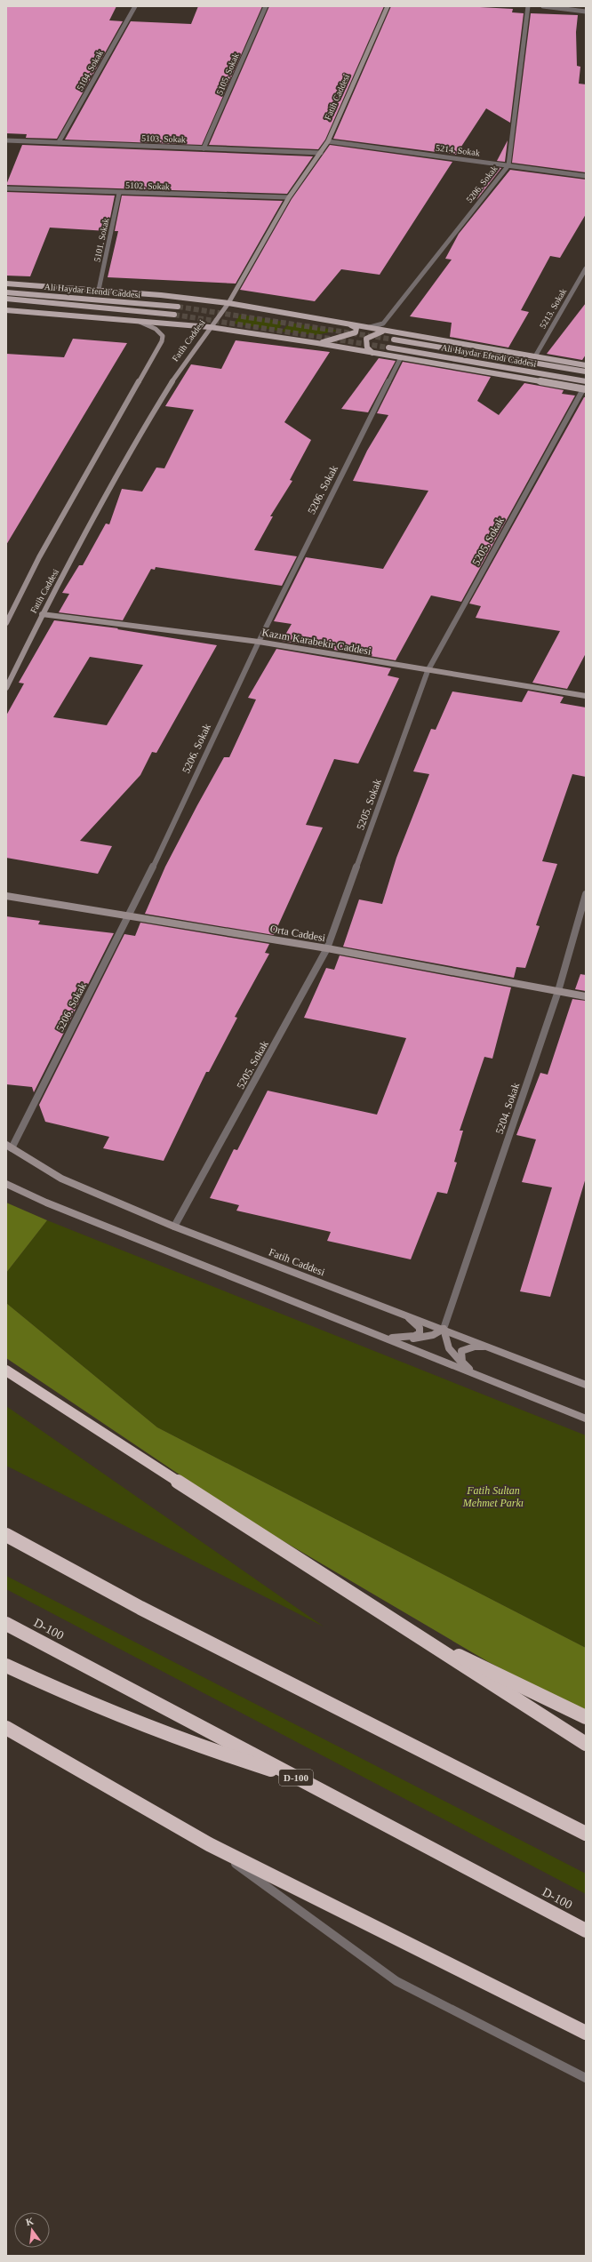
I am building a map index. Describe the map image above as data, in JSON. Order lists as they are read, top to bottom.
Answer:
{
  "streets": {
    "highway": ["D-100"],
    "main road": ["Ali Haydar Efendi Caddesi"],
    "street": [
      "5104. Sokak",
      "5105. Sokak",
      "Fatih Caddesi",
      "5103. Sokak",
      "5214. Sokak",
      "5206. Sokak",
      "5102. Sokak",
      "5101. Sokak",
      "5213. Sokak",
      "5205. Sokak",
      "Kazım Karabekir Caddesi",
      "Orta Caddesi",
      "5204. Sokak"
    ]
  },
  "crossings": [
    ["5104. Sokak", "5103. Sokak"],
    ["5105. Sokak", "5103. Sokak"],
    ["Fatih Caddesi", "5103. Sokak"],
    ["Fatih Caddesi", "5214. Sokak"],
    ["Fatih Caddesi", "5206. Sokak"],
    ["Fatih Caddesi", "5102. Sokak"],
    ["Fatih Caddesi", "5205. Sokak"],
    ["Fatih Caddesi", "Kazım Karabekir Caddesi"],
    ["Fatih Caddesi", "5204. Sokak"],
    ["5214. Sokak", "5206. Sokak"],
    ["5206. Sokak", "Kazım Karabekir Caddesi"],
    ["5206. Sokak", "Orta Caddesi"],
    ["5102. Sokak", "5101. Sokak"],
    ["5205. Sokak", "Kazım Karabekir Caddesi"],
    ["5205. Sokak", "Orta Caddesi"],
    ["Orta Caddesi", "5204. Sokak"]
  ],
  "parks": ["Fatih Sultan Mehmet Parkı"],
  "north": "top"
}
